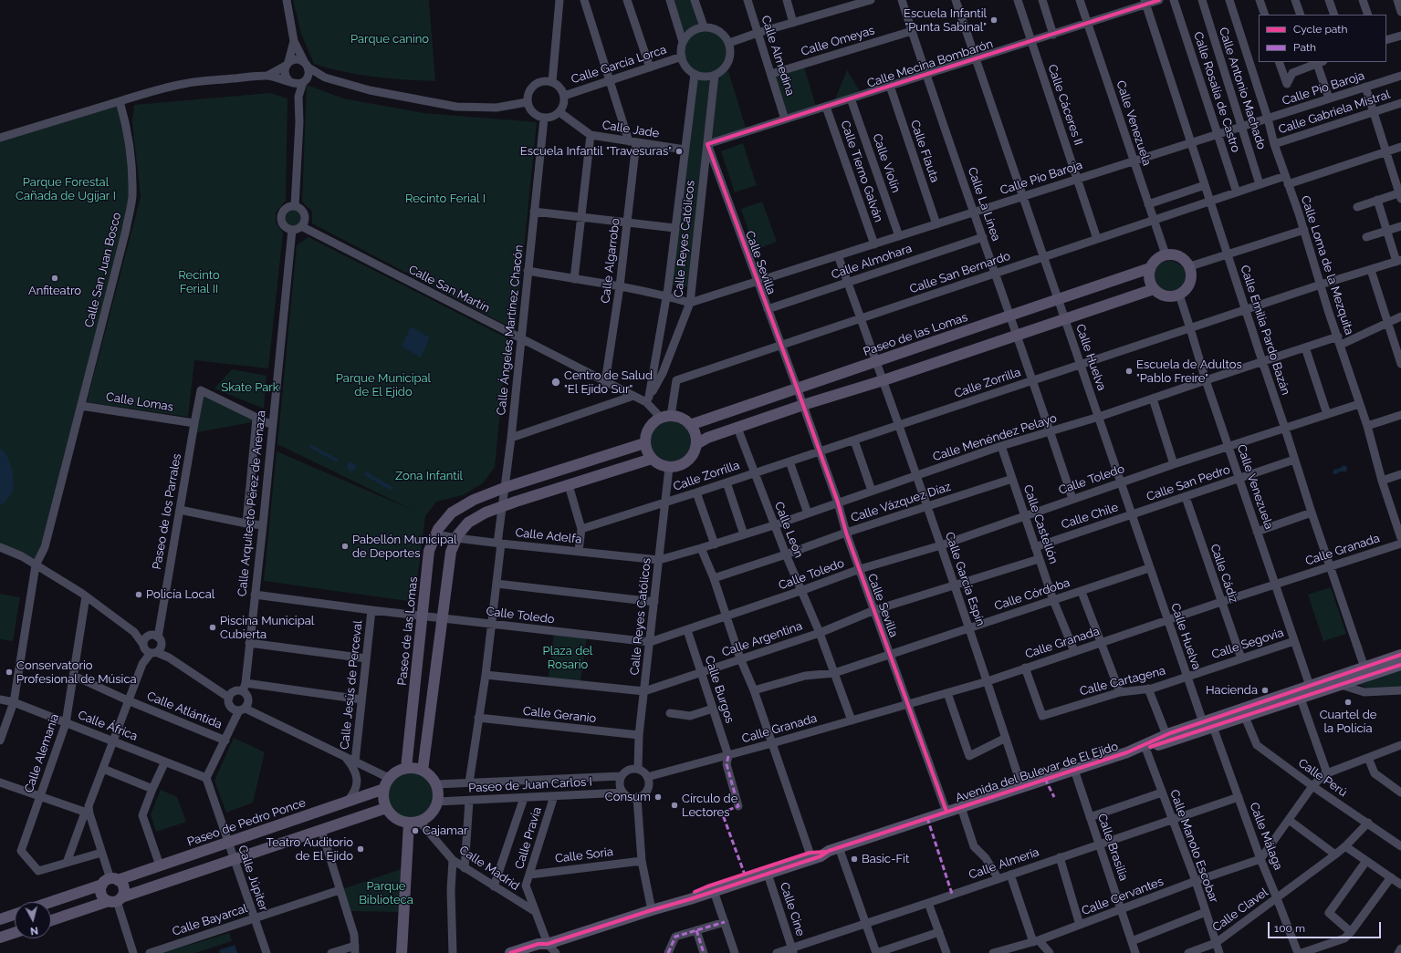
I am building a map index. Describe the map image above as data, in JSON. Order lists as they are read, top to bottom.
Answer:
{
  "streets": {
    "main road": ["Paseo de las Lomas", "Avenida del Bulevar de El Ejido", "Paseo de Pedro Ponce"],
    "street": [
      "Calle Omeyas",
      "Calle Almedina",
      "Calle Mecina Bombarón",
      "Calle García Lorca",
      "Calle Antonio Machado",
      "Calle Pío Baroja",
      "Calle Rosalía de Castro",
      "Calle Cáceres II",
      "Calle Gabriela Mistral",
      "Calle Venezuela",
      "Calle Jade",
      "Calle Flauta",
      "Calle Violín",
      "Calle Tierno Galván",
      "Calle La Línea",
      "Calle Reyes Católicos",
      "Calle Algarrobo",
      "Calle Almohara",
      "Calle Sevilla",
      "Calle Loma de la Mezquita",
      "Calle San Juan Bosco",
      "Calle San Bernardo",
      "Calle San Martín",
      "Calle Ángeles Martínez Chacón",
      "Calle Emilia Pardo Bazán",
      "Calle Huelva",
      "Calle Zorrilla",
      "Calle Lomas",
      "Calle Menéndez Pelayo",
      "Calle Toledo",
      "Calle San Pedro",
      "Calle Vázquez Díaz",
      "Calle Arquitecto Pérez de Arenaza",
      "Paseo de los Parrales",
      "Calle Chile",
      "Calle Castellón",
      "Calle León",
      "Calle Adelfa",
      "Calle Granada",
      "Calle Cádiz",
      "Calle García Espín",
      "Calle Córdoba",
      "Calle Argentina",
      "Calle Segovia",
      "Calle Cartagena",
      "Calle Jesús de Perceval",
      "Calle Burgos",
      "Calle Atlántida",
      "Calle Geranio",
      "Calle África",
      "Calle Alemania",
      "Calle Perú",
      "Paseo de Juan Carlos I",
      "Calle Málaga",
      "Calle Pravia",
      "Calle Manolo Escobar",
      "Calle Brasilia",
      "Calle Soria",
      "Calle Almería",
      "Calle Madrid",
      "Calle Júpiter",
      "Calle Cervantes",
      "Calle Cine",
      "Calle Clavel",
      "Calle Bayarcal"
    ]
  },
  "crossings": [
    ["Calle Omeyas", "Calle Almedina"],
    ["Calle Omeyas", "Calle La Línea"],
    ["Calle Almedina", "Calle Mecina Bombarón"],
    ["Calle Mecina Bombarón", "Calle Cáceres II"],
    ["Calle Mecina Bombarón", "Calle Venezuela"],
    ["Calle Mecina Bombarón", "Calle Flauta"],
    ["Calle Mecina Bombarón", "Calle Violín"],
    ["Calle Mecina Bombarón", "Calle Tierno Galván"],
    ["Calle Mecina Bombarón", "Calle La Línea"],
    ["Calle Mecina Bombarón", "Calle Reyes Católicos"],
    ["Calle Mecina Bombarón", "Calle Sevilla"],
    ["Calle Mecina Bombarón", "Calle Emilia Pardo Bazán"],
    ["Calle Mecina Bombarón", "Calle Huelva"],
    ["Calle García Lorca", "Calle Jade"],
    ["Calle García Lorca", "Calle Reyes Católicos"],
    ["Calle García Lorca", "Calle Algarrobo"],
    ["Calle García Lorca", "Calle Ángeles Martínez Chacón"],
    ["Calle Antonio Machado", "Calle Pío Baroja"],
    ["Calle Antonio Machado", "Calle San Bernardo"],
    ["Calle Pío Baroja", "Calle Rosalía de Castro"],
    ["Calle Pío Baroja", "Calle Cáceres II"],
    ["Calle Pío Baroja", "Calle Venezuela"],
    ["Calle Pío Baroja", "Calle Flauta"],
    ["Calle Pío Baroja", "Calle Violín"],
    ["Calle Pío Baroja", "Calle Tierno Galván"],
    ["Calle Pío Baroja", "Calle La Línea"],
    ["Calle Pío Baroja", "Calle Reyes Católicos"],
    ["Calle Pío Baroja", "Calle Sevilla"],
    ["Calle Pío Baroja", "Calle Loma de la Mezquita"],
    ["Calle Pío Baroja", "Calle Emilia Pardo Bazán"],
    ["Calle Pío Baroja", "Calle Huelva"],
    ["Calle Rosalía de Castro", "Calle San Bernardo"],
    ["Calle Cáceres II", "Calle San Bernardo"],
    ["Calle Gabriela Mistral", "Calle Loma de la Mezquita"],
    ["Calle Venezuela", "Calle San Bernardo"],
    ["Calle Venezuela", "Paseo de las Lomas"],
    ["Calle Venezuela", "Calle Zorrilla"],
    ["Calle Venezuela", "Calle Menéndez Pelayo"],
    ["Calle Venezuela", "Calle Toledo"],
    ["Calle Venezuela", "Calle San Pedro"],
    ["Calle Venezuela", "Calle Granada"],
    ["Calle Venezuela", "Calle Segovia"],
    ["Calle Venezuela", "Avenida del Bulevar de El Ejido"],
    ["Calle Jade", "Calle Reyes Católicos"],
    ["Calle Jade", "Calle Algarrobo"],
    ["Calle Jade", "Calle Ángeles Martínez Chacón"],
    ["Calle La Línea", "Calle Almohara"],
    ["Calle La Línea", "Calle San Bernardo"],
    ["Calle La Línea", "Paseo de las Lomas"],
    ["Calle La Línea", "Calle Zorrilla"],
    ["Calle La Línea", "Calle Menéndez Pelayo"],
    ["Calle La Línea", "Calle Toledo"],
    ["Calle Reyes Católicos", "Calle Sevilla"],
    ["Calle Reyes Católicos", "Calle San Bernardo"],
    ["Calle Reyes Católicos", "Calle San Martín"],
    ["Calle Reyes Católicos", "Paseo de las Lomas"],
    ["Calle Reyes Católicos", "Calle Zorrilla"],
    ["Calle Reyes Católicos", "Calle Menéndez Pelayo"],
    ["Calle Reyes Católicos", "Calle Toledo"],
    ["Calle Reyes Católicos", "Calle Adelfa"],
    ["Calle Reyes Católicos", "Calle Granada"],
    ["Calle Reyes Católicos", "Calle Argentina"],
    ["Calle Reyes Católicos", "Calle Geranio"],
    ["Calle Reyes Católicos", "Paseo de Juan Carlos I"],
    ["Calle Algarrobo", "Calle San Martín"],
    ["Calle Almohara", "Calle Sevilla"],
    ["Calle Sevilla", "Calle San Bernardo"],
    ["Calle Sevilla", "Paseo de las Lomas"],
    ["Calle Sevilla", "Calle Zorrilla"],
    ["Calle Sevilla", "Calle Menéndez Pelayo"],
    ["Calle Sevilla", "Calle Toledo"],
    ["Calle Sevilla", "Calle Vázquez Díaz"],
    ["Calle Sevilla", "Calle Granada"],
    ["Calle Sevilla", "Calle Córdoba"],
    ["Calle Sevilla", "Calle Argentina"],
    ["Calle Sevilla", "Avenida del Bulevar de El Ejido"],
    ["Calle Loma de la Mezquita", "Calle San Bernardo"],
    ["Calle Loma de la Mezquita", "Calle Zorrilla"],
    ["Calle Loma de la Mezquita", "Calle Menéndez Pelayo"],
    ["Calle Loma de la Mezquita", "Calle Toledo"],
    ["Calle San Juan Bosco", "Calle Lomas"],
    ["Calle San Juan Bosco", "Calle África"],
    ["Calle San Bernardo", "Calle San Martín"],
    ["Calle San Bernardo", "Calle Emilia Pardo Bazán"],
    ["Calle San Bernardo", "Paseo de las Lomas"],
    ["Calle San Bernardo", "Calle Huelva"],
    ["Calle San Martín", "Calle Ángeles Martínez Chacón"],
    ["Calle San Martín", "Paseo de las Lomas"],
    ["Calle San Martín", "Calle Arquitecto Pérez de Arenaza"],
    ["Calle Ángeles Martínez Chacón", "Paseo de las Lomas"],
    ["Calle Ángeles Martínez Chacón", "Calle Toledo"],
    ["Calle Ángeles Martínez Chacón", "Calle Adelfa"],
    ["Calle Ángeles Martínez Chacón", "Calle Argentina"],
    ["Calle Ángeles Martínez Chacón", "Calle Geranio"],
    ["Calle Ángeles Martínez Chacón", "Paseo de Juan Carlos I"],
    ["Calle Emilia Pardo Bazán", "Calle Zorrilla"],
    ["Calle Emilia Pardo Bazán", "Calle Menéndez Pelayo"],
    ["Calle Emilia Pardo Bazán", "Calle Toledo"],
    ["Calle Emilia Pardo Bazán", "Calle San Pedro"],
    ["Calle Emilia Pardo Bazán", "Calle Granada"],
    ["Calle Emilia Pardo Bazán", "Avenida del Bulevar de El Ejido"],
    ["Paseo de las Lomas", "Calle Huelva"],
    ["Paseo de las Lomas", "Calle Toledo"],
    ["Paseo de las Lomas", "Calle Adelfa"],
    ["Paseo de las Lomas", "Calle García Espín"],
    ["Paseo de las Lomas", "Paseo de Juan Carlos I"],
    ["Paseo de las Lomas", "Paseo de Pedro Ponce"],
    ["Paseo de las Lomas", "Calle Madrid"],
    ["Calle Huelva", "Calle Zorrilla"],
    ["Calle Huelva", "Calle Menéndez Pelayo"],
    ["Calle Huelva", "Calle Toledo"],
    ["Calle Huelva", "Calle San Pedro"],
    ["Calle Huelva", "Calle Chile"],
    ["Calle Huelva", "Calle Granada"],
    ["Calle Huelva", "Calle Córdoba"],
    ["Calle Huelva", "Calle Segovia"],
    ["Calle Huelva", "Calle Cartagena"],
    ["Calle Huelva", "Avenida del Bulevar de El Ejido"],
    ["Calle Huelva", "Calle Málaga"],
    ["Calle Zorrilla", "Calle León"],
    ["Calle Zorrilla", "Calle García Espín"],
    ["Calle Lomas", "Paseo de los Parrales"],
    ["Calle Menéndez Pelayo", "Calle Castellón"],
    ["Calle Menéndez Pelayo", "Calle León"],
    ["Calle Menéndez Pelayo", "Calle Adelfa"],
    ["Calle Menéndez Pelayo", "Calle García Espín"],
    ["Calle Toledo", "Calle Arquitecto Pérez de Arenaza"],
    ["Calle Toledo", "Calle Castellón"],
    ["Calle Toledo", "Calle León"],
    ["Calle Toledo", "Calle García Espín"],
    ["Calle Toledo", "Calle Jesús de Perceval"],
    ["Calle Toledo", "Calle Burgos"],
    ["Calle San Pedro", "Calle Chile"],
    ["Calle San Pedro", "Calle Cádiz"],
    ["Calle Vázquez Díaz", "Calle Castellón"],
    ["Calle Vázquez Díaz", "Calle León"],
    ["Calle Vázquez Díaz", "Calle García Espín"],
    ["Calle Chile", "Calle Castellón"],
    ["Calle Castellón", "Calle Granada"],
    ["Calle Castellón", "Calle Córdoba"],
    ["Calle Castellón", "Calle Argentina"],
    ["Calle León", "Calle Granada"],
    ["Calle León", "Calle Córdoba"],
    ["Calle León", "Calle Argentina"],
    ["Calle Granada", "Calle Cádiz"],
    ["Calle Granada", "Calle García Espín"],
    ["Calle Granada", "Calle Cartagena"],
    ["Calle Granada", "Calle Burgos"],
    ["Calle Granada", "Paseo de Juan Carlos I"],
    ["Calle Cádiz", "Calle Segovia"],
    ["Calle García Espín", "Calle Córdoba"],
    ["Calle García Espín", "Calle Argentina"],
    ["Calle García Espín", "Avenida del Bulevar de El Ejido"],
    ["Calle Argentina", "Calle Burgos"],
    ["Calle Segovia", "Calle Cartagena"],
    ["Calle Atlántida", "Calle Alemania"],
    ["Calle África", "Calle Alemania"],
    ["Calle África", "Calle Júpiter"],
    ["Avenida del Bulevar de El Ejido", "Calle Perú"],
    ["Avenida del Bulevar de El Ejido", "Calle Málaga"],
    ["Avenida del Bulevar de El Ejido", "Calle Manolo Escobar"],
    ["Avenida del Bulevar de El Ejido", "Calle Brasilia"],
    ["Avenida del Bulevar de El Ejido", "Calle Madrid"],
    ["Avenida del Bulevar de El Ejido", "Calle Cine"],
    ["Calle Perú", "Calle Clavel"],
    ["Paseo de Juan Carlos I", "Paseo de Pedro Ponce"],
    ["Paseo de Juan Carlos I", "Calle Pravia"],
    ["Paseo de Juan Carlos I", "Calle Madrid"],
    ["Paseo de Pedro Ponce", "Calle Madrid"],
    ["Paseo de Pedro Ponce", "Calle Júpiter"],
    ["Calle Málaga", "Calle Almería"],
    ["Calle Málaga", "Calle Cervantes"],
    ["Calle Málaga", "Calle Clavel"],
    ["Calle Pravia", "Calle Soria"],
    ["Calle Pravia", "Calle Madrid"],
    ["Calle Manolo Escobar", "Calle Almería"],
    ["Calle Manolo Escobar", "Calle Cervantes"],
    ["Calle Manolo Escobar", "Calle Clavel"],
    ["Calle Brasilia", "Calle Almería"],
    ["Calle Brasilia", "Calle Cervantes"],
    ["Calle Almería", "Calle Cine"],
    ["Calle Júpiter", "Calle Bayarcal"]
  ],
  "parks": [
    "Parque canino",
    "Parque Forestal Cañada de Ugíjar I",
    "Recinto Ferial I",
    "Recinto Ferial II",
    "Parque Municipal de El Ejido",
    "Skate Park",
    "Zona Infantil",
    "Plaza del Rosario",
    "Parque Biblioteca"
  ],
  "places": [
    "Escuela Infantil \"Punta Sabinal\"",
    "Escuela Infantil \"Travesuras\"",
    "Anfiteatro",
    "Escuela de Adultos \"Pablo Freire\"",
    "Centro de Salud \"El Ejido Sur\"",
    "Pabellón Municipal de Deportes",
    "Policía Local",
    "Piscina Municipal Cubierta",
    "Conservatorio Profesional de Música",
    "Hacienda",
    "Cuartel de la Policía",
    "Consum",
    "Círculo de Lectores",
    "Cajamar",
    "Teatro Auditorio de El Ejido",
    "Basic-Fit"
  ],
  "legend": ["Cycle path", "Path"],
  "scale_bar": "100 m",
  "north": "bottom"
}
